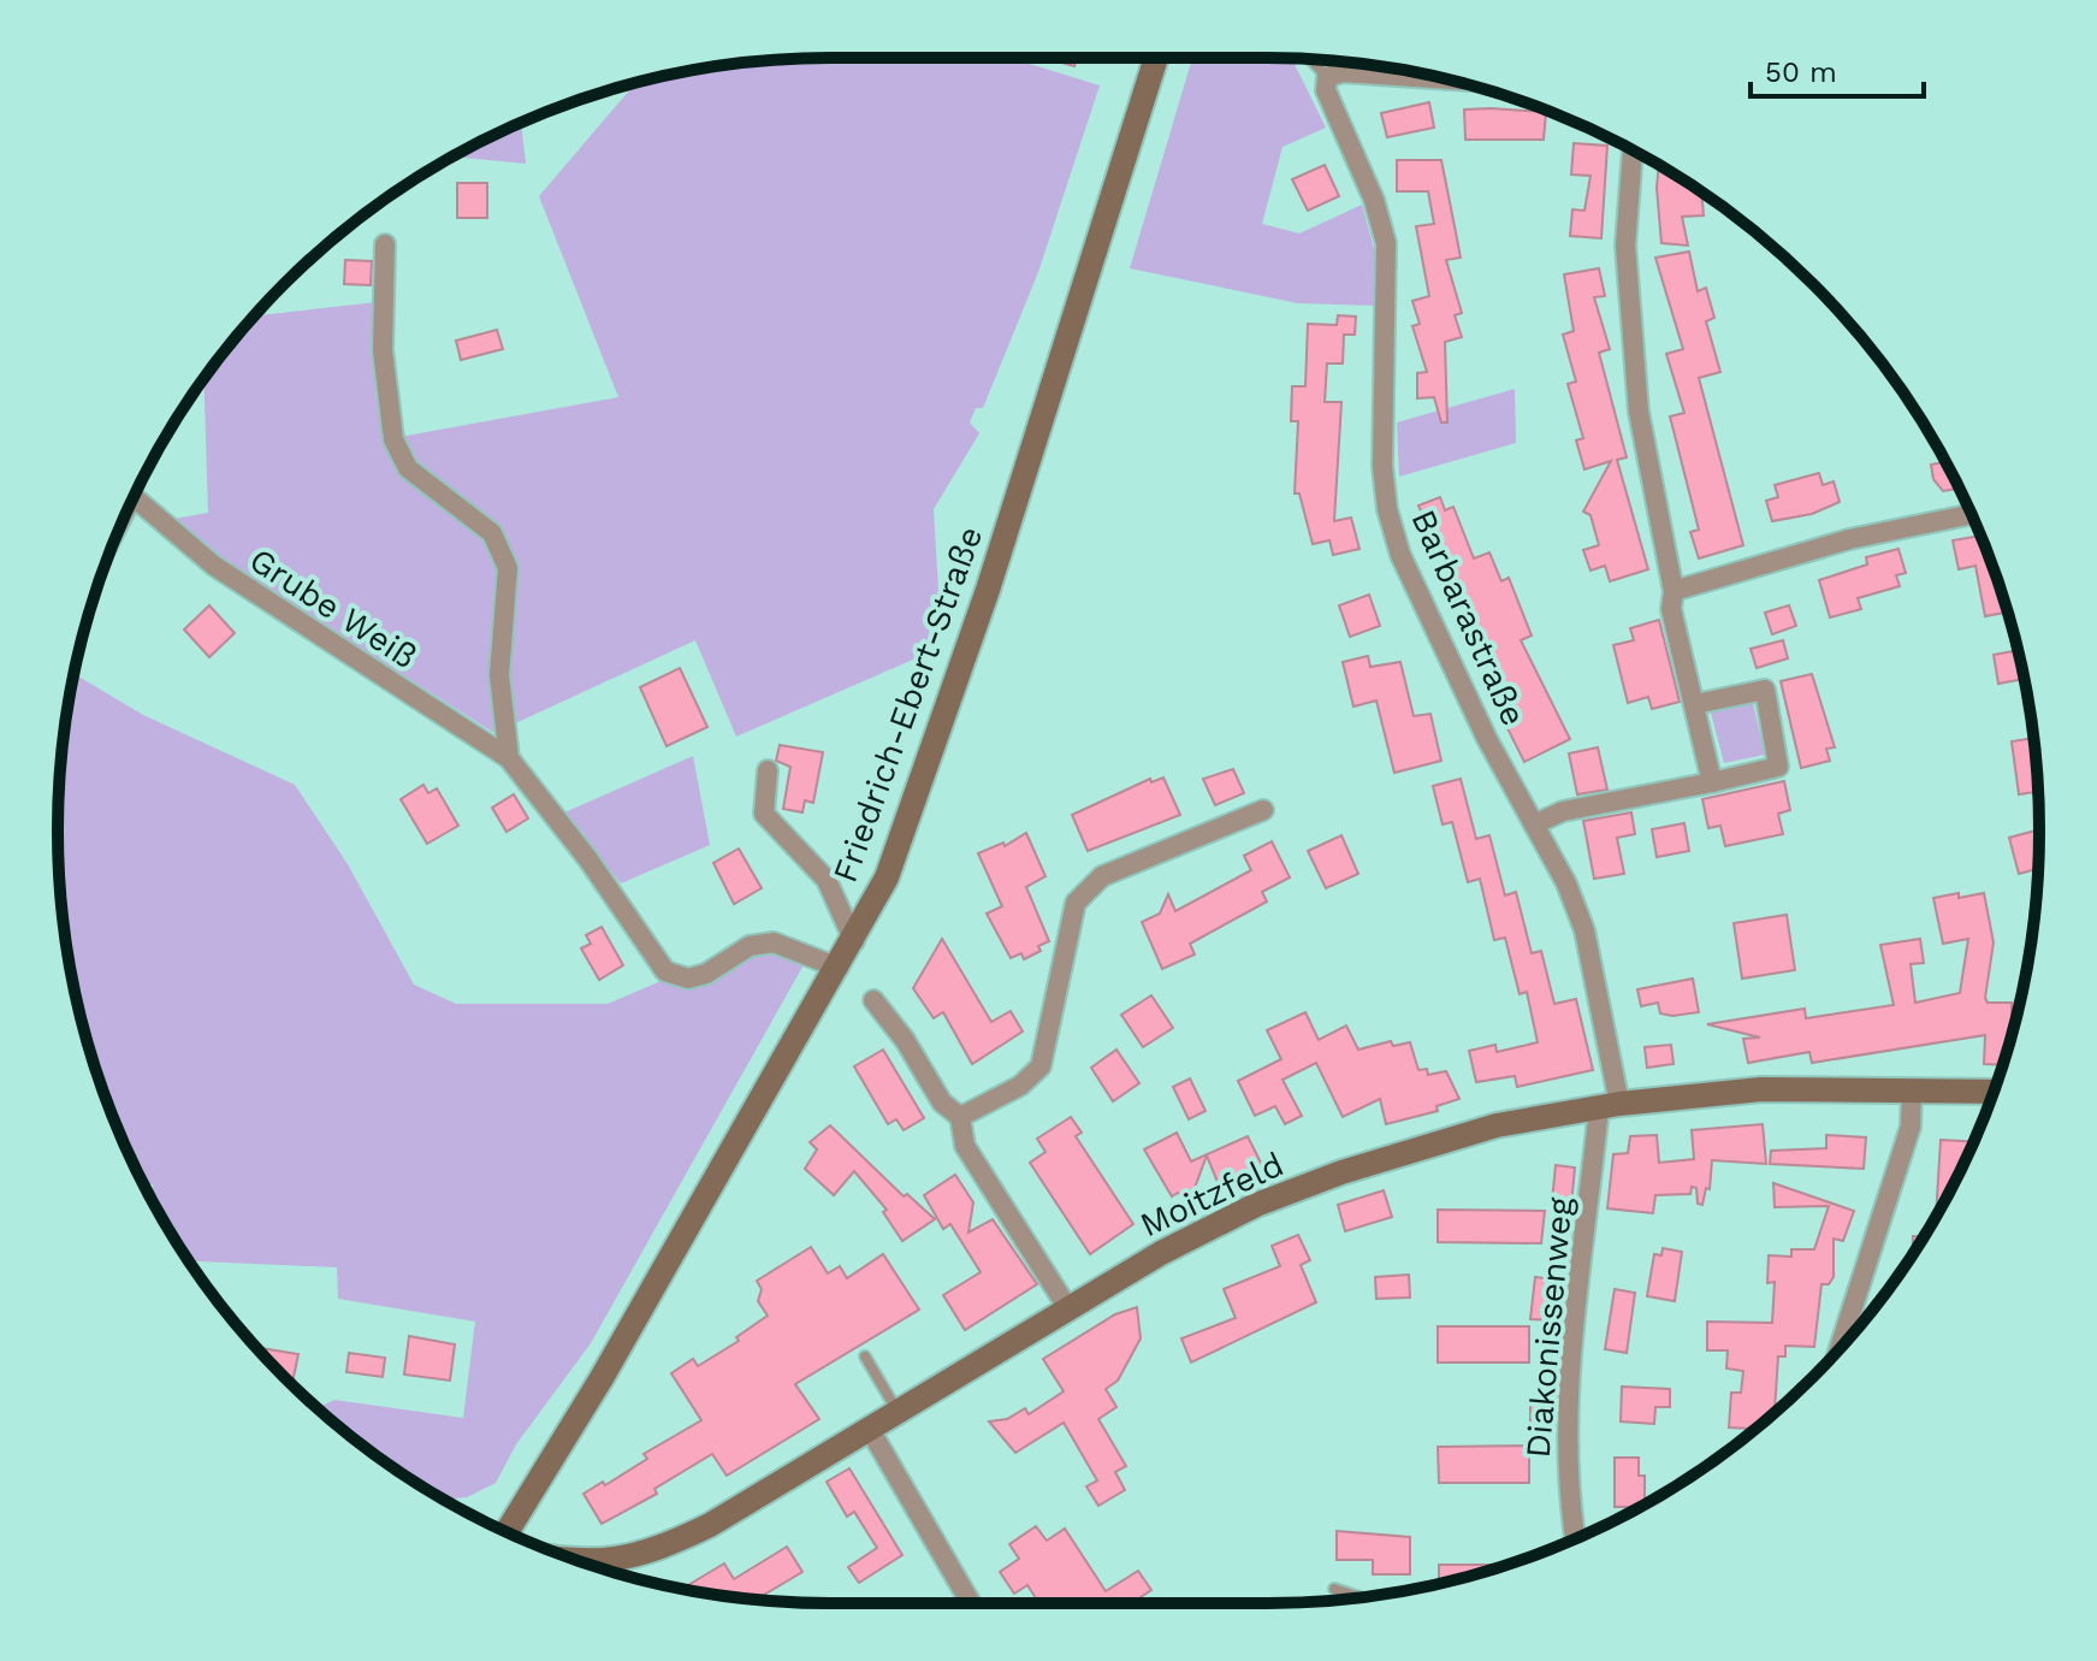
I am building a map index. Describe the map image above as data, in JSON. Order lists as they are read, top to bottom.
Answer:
{
  "streets": {
    "main road": ["Friedrich-Ebert-Straße", "Moitzfeld"],
    "street": ["Grube Weiß", "Barbarastraße", "Diakonissenweg"]
  },
  "crossings": [
    ["Grube Weiß", "Friedrich-Ebert-Straße"],
    ["Barbarastraße", "Moitzfeld"],
    ["Barbarastraße", "Diakonissenweg"],
    ["Moitzfeld", "Diakonissenweg"]
  ],
  "scale_bar": "50 m"
}
